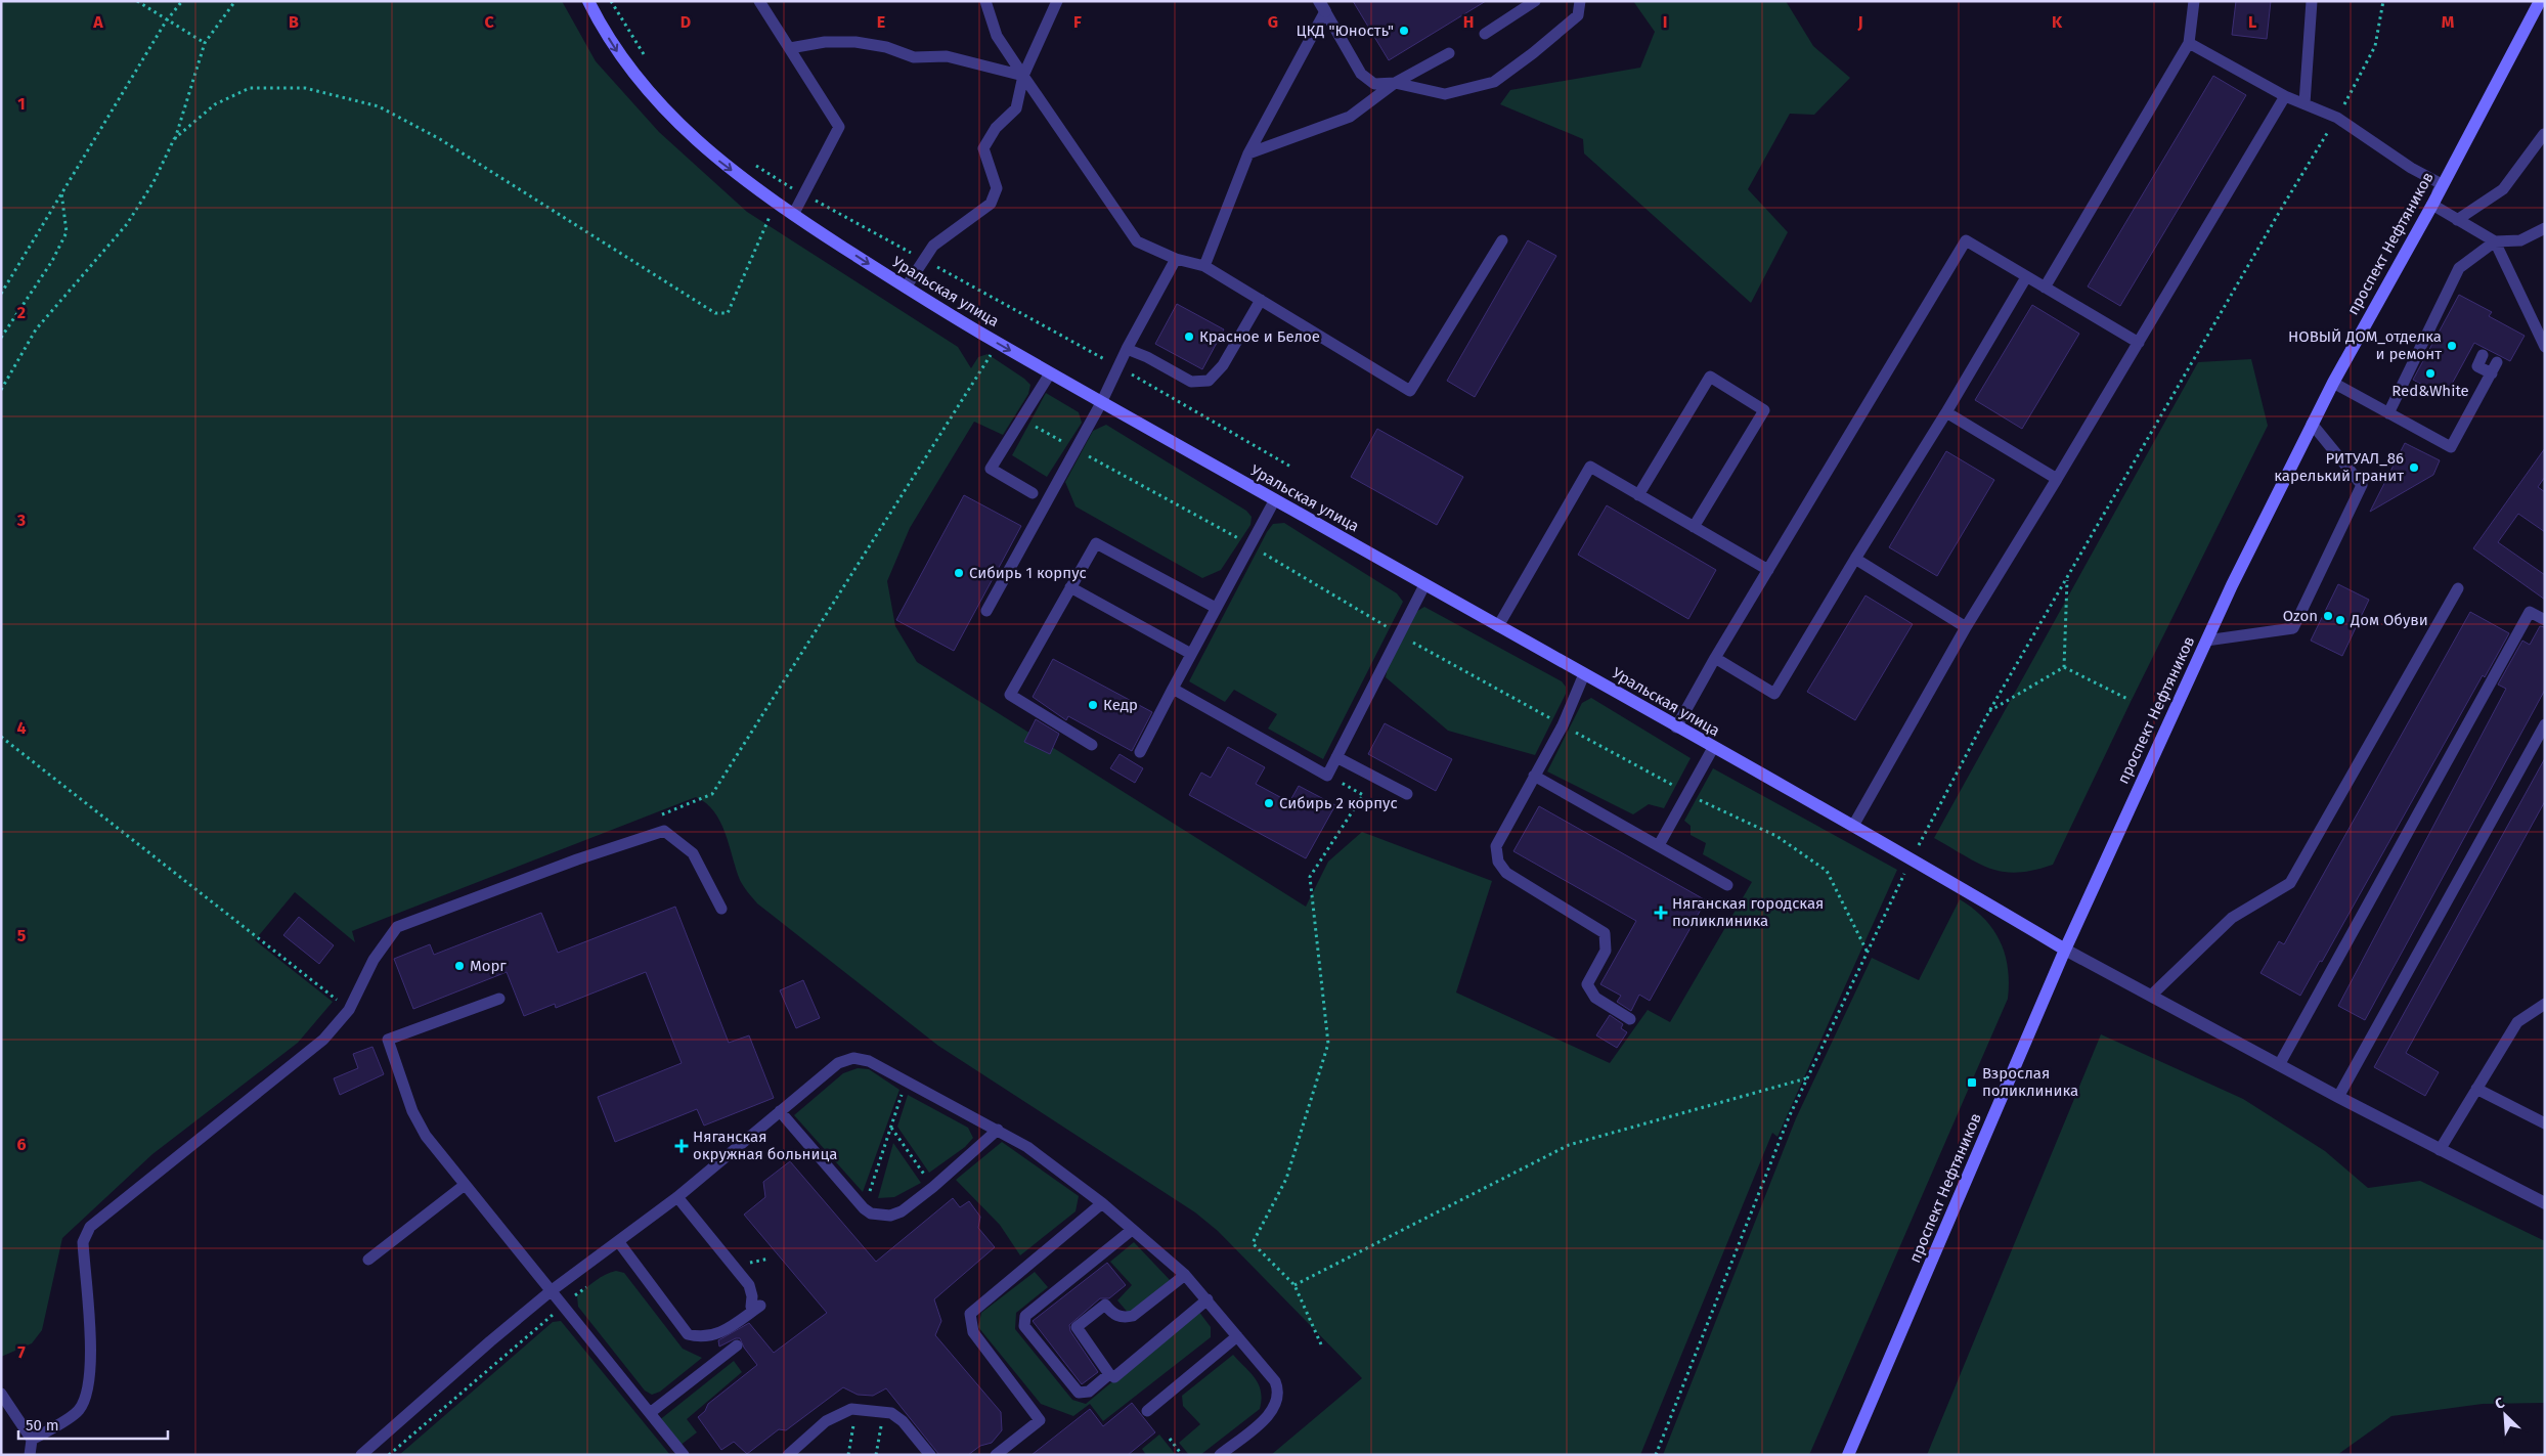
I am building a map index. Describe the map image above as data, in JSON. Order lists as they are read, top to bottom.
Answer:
{
  "streets": {
    "street": ["проспект Нефтяников", "Уральская улица"]
  },
  "crossings": [
    ["проспект Нефтяников", "Уральская улица"]
  ],
  "places": {
    "other": [
      "ЦКД \"Юность\"",
      "Красное и Белое",
      "НОВЫЙ ДОМ_отделка и ремонт",
      "Red&White",
      "РИТУАЛ_86 карелький гранит",
      "Сибирь 1 корпус",
      "Ozon",
      "Дом Обуви",
      "Кедр",
      "Сибирь 2 корпус",
      "Морг"
    ],
    "health": ["Няганская городская поликлиника", "Няганская окружная больница"],
    "transit": ["Взрослая поликлиника"]
  },
  "scale_bar": "50 m",
  "north": "top left",
  "grid": {
    "columns": [
      "A",
      "B",
      "C",
      "D",
      "E",
      "F",
      "G",
      "H",
      "I",
      "J",
      "K",
      "L",
      "M"
    ],
    "rows": [
      "1",
      "2",
      "3",
      "4",
      "5",
      "6",
      "7"
    ]
  }
}
